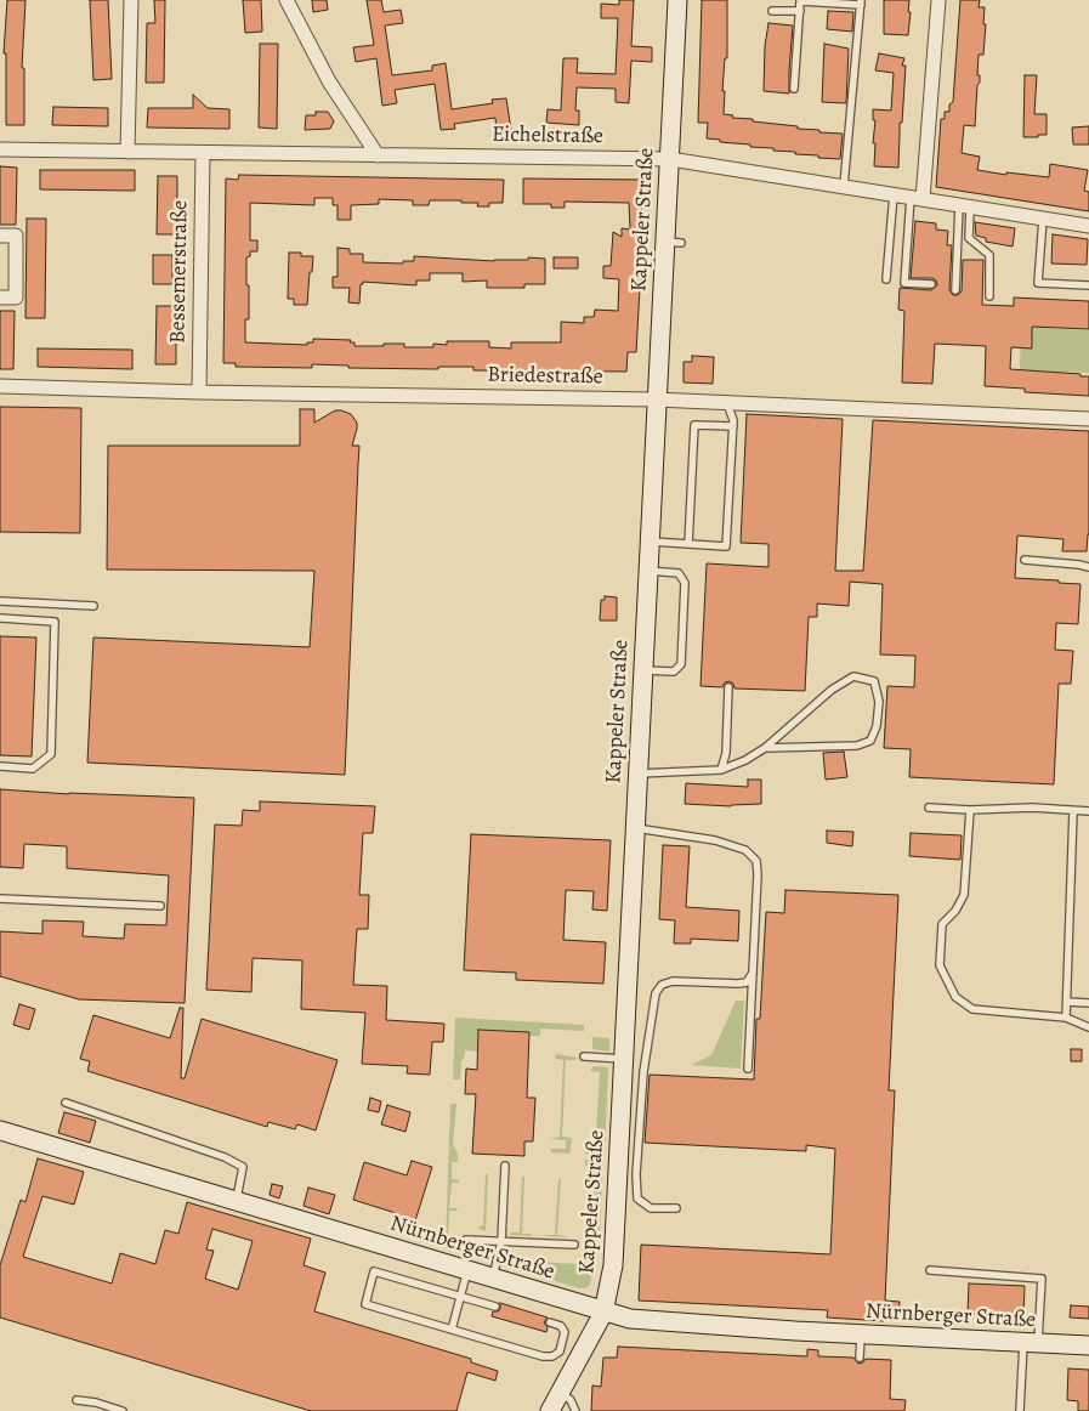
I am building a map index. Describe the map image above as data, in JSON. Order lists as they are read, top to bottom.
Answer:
{
  "streets": {
    "street": [
      "Eichelstraße",
      "Kappeler Straße",
      "Bessemerstraße",
      "Briedestraße",
      "Nürnberger Straße"
    ]
  },
  "crossings": [
    ["Eichelstraße", "Kappeler Straße"],
    ["Eichelstraße", "Bessemerstraße"],
    ["Kappeler Straße", "Briedestraße"],
    ["Kappeler Straße", "Nürnberger Straße"],
    ["Bessemerstraße", "Briedestraße"]
  ]
}
